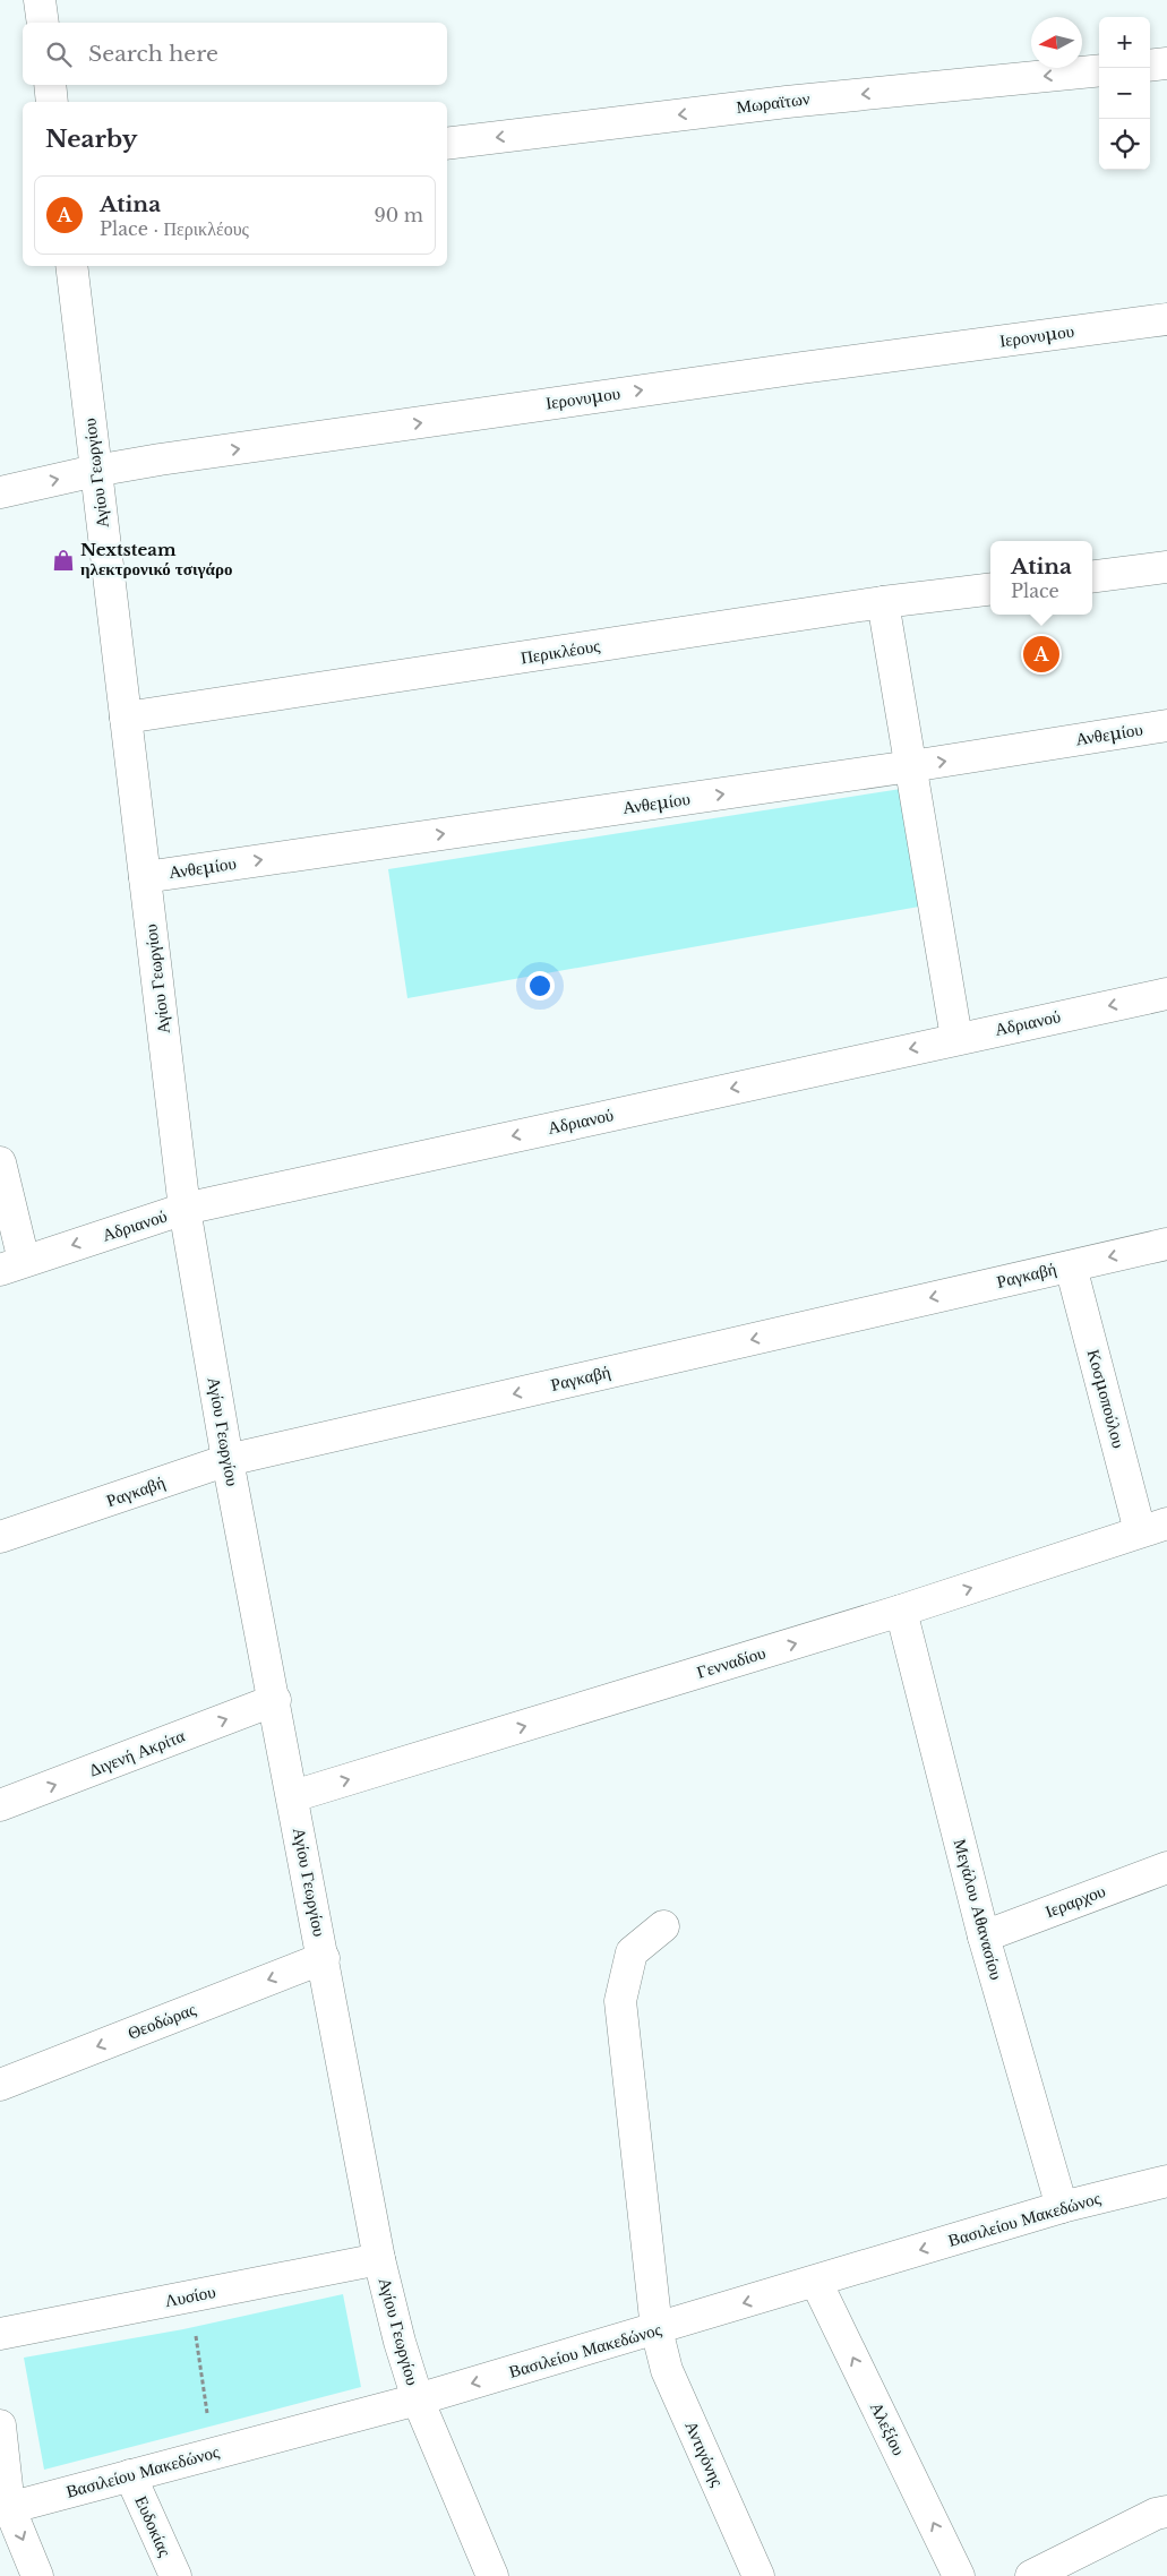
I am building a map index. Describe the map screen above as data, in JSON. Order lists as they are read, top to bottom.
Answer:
{
  "streets": {
    "street": [
      "Μωραϊτων",
      "Ιερονυμου",
      "Αγίου Γεωργίου",
      "Περικλέους",
      "Ανθεμίου",
      "Αδριανού",
      "Ραγκαβή",
      "Κοσμοπούλου",
      "Γενναδίου",
      "Διγενή Ακρίτα",
      "Ιεραρχου",
      "Μεγάλου Αθανασίου",
      "Θεοδώρας",
      "Βασιλείου Μακεδώνος",
      "Λυσίου",
      "Αλεξίου",
      "Αντιγόνης",
      "Ευδοκίας"
    ]
  },
  "crossings": [
    ["Ιερονυμου", "Αγίου Γεωργίου"],
    ["Αγίου Γεωργίου", "Περικλέους"],
    ["Αγίου Γεωργίου", "Ανθεμίου"],
    ["Αγίου Γεωργίου", "Αδριανού"],
    ["Αγίου Γεωργίου", "Ραγκαβή"],
    ["Αγίου Γεωργίου", "Γενναδίου"],
    ["Αγίου Γεωργίου", "Διγενή Ακρίτα"],
    ["Αγίου Γεωργίου", "Θεοδώρας"],
    ["Αγίου Γεωργίου", "Βασιλείου Μακεδώνος"],
    ["Αγίου Γεωργίου", "Λυσίου"],
    ["Ραγκαβή", "Κοσμοπούλου"],
    ["Κοσμοπούλου", "Γενναδίου"],
    ["Γενναδίου", "Μεγάλου Αθανασίου"],
    ["Ιεραρχου", "Μεγάλου Αθανασίου"],
    ["Μεγάλου Αθανασίου", "Βασιλείου Μακεδώνος"],
    ["Βασιλείου Μακεδώνος", "Αλεξίου"],
    ["Βασιλείου Μακεδώνος", "Αντιγόνης"],
    ["Βασιλείου Μακεδώνος", "Ευδοκίας"]
  ],
  "one_way": [
    "Μωραϊτων",
    "Ιερονυμου",
    "Ανθεμίου",
    "Αδριανού",
    "Ραγκαβή",
    "Γενναδίου",
    "Διγενή Ακρίτα",
    "Θεοδώρας",
    "Βασιλείου Μακεδώνος",
    "Αλεξίου"
  ],
  "places": {
    "shop": ["Nextsteam ηλεκτρονικό τσιγάρο"]
  },
  "north": "left",
  "page": {
    "map_buttons": ["+", "−"],
    "search": "Search here",
    "heading": "Nearby",
    "list": [
      {
        "mark": "A",
        "name": "Atina",
        "note": "Place · Περικλέους",
        "value": "90 m"
      }
    ],
    "popup": ["Atina", "Place"],
    "pins": "A"
  }
}
